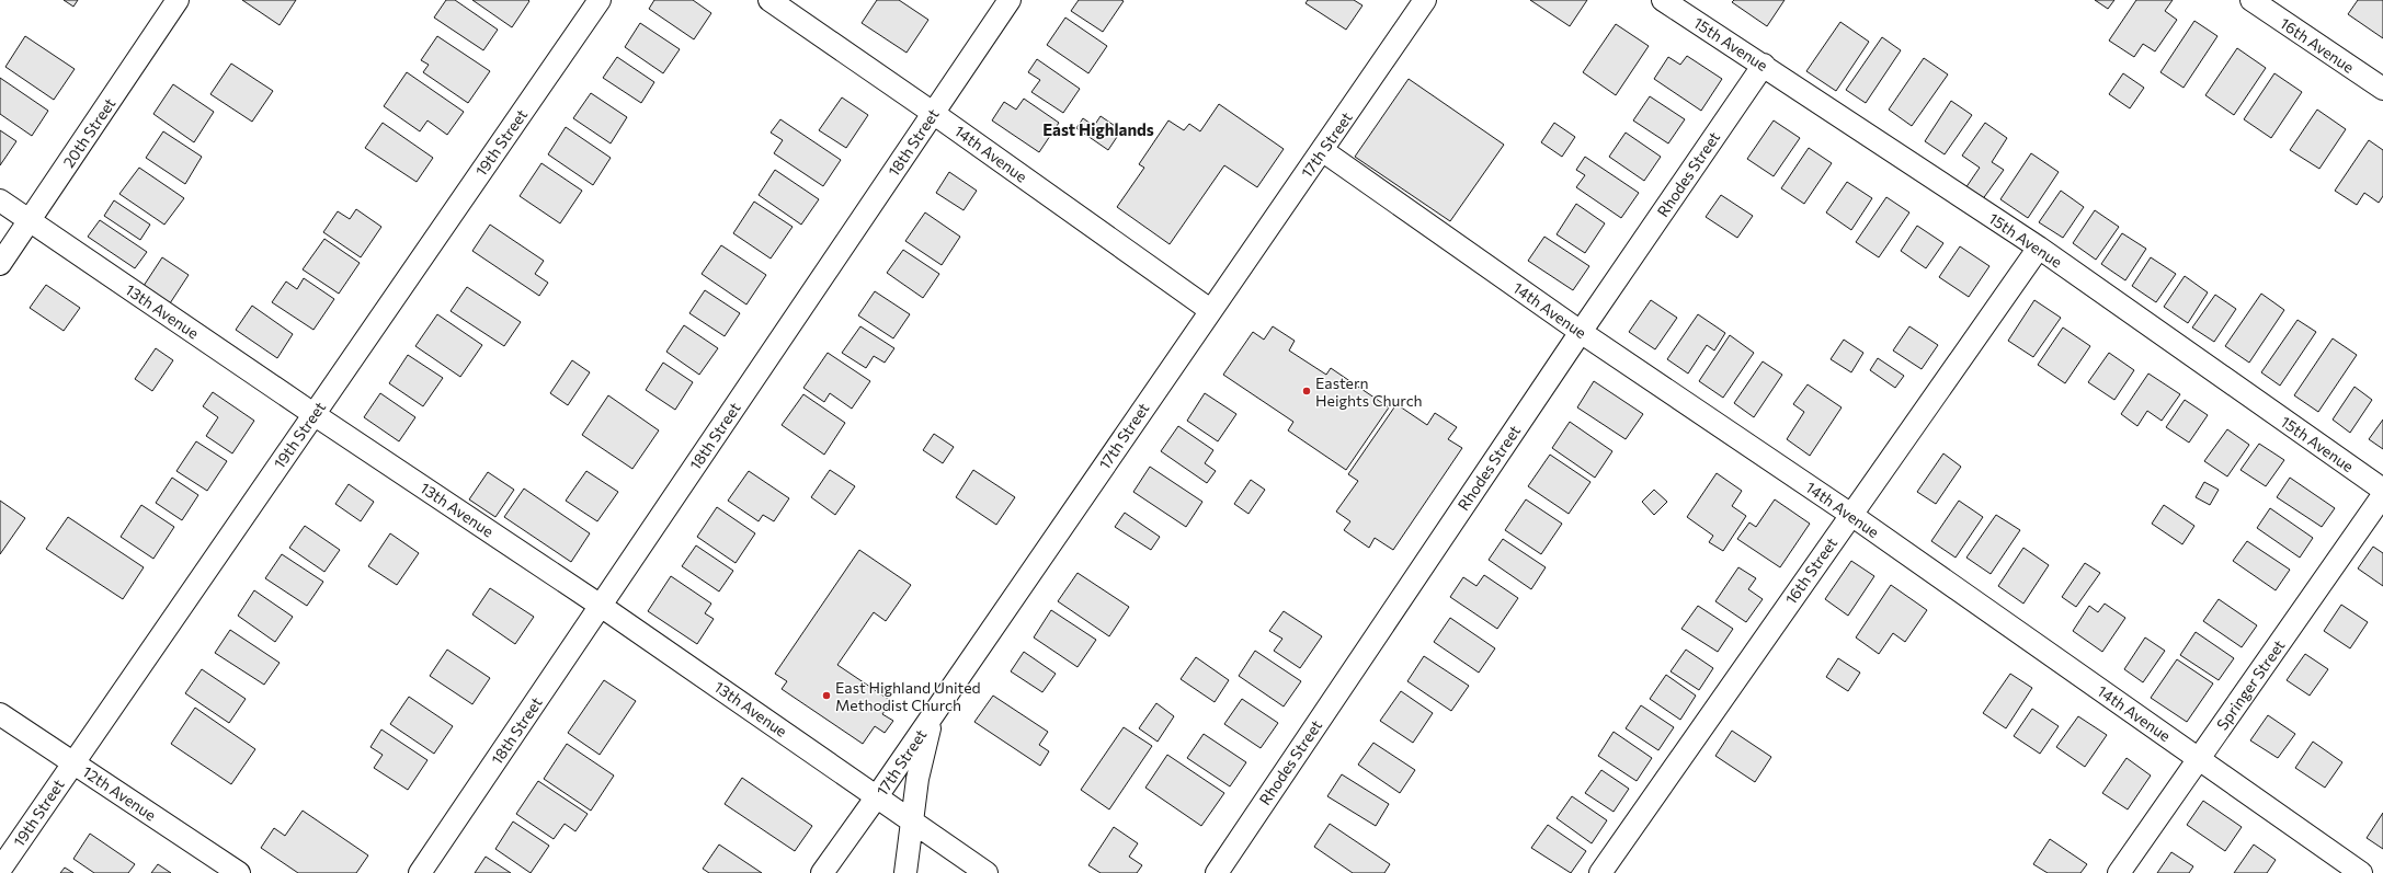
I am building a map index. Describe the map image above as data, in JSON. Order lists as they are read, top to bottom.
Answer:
{
  "streets": {
    "street": [
      "15th Avenue",
      "16th Avenue",
      "20th Street",
      "19th Street",
      "18th Street",
      "17th Street",
      "14th Avenue",
      "Rhodes Street",
      "13th Avenue",
      "16th Street",
      "Springer Street",
      "12th Avenue"
    ]
  },
  "crossings": [
    ["15th Avenue", "Rhodes Street"],
    ["15th Avenue", "16th Street"],
    ["20th Street", "13th Avenue"],
    ["19th Street", "13th Avenue"],
    ["19th Street", "12th Avenue"],
    ["18th Street", "14th Avenue"],
    ["18th Street", "13th Avenue"],
    ["17th Street", "14th Avenue"],
    ["17th Street", "13th Avenue"],
    ["14th Avenue", "Rhodes Street"],
    ["14th Avenue", "16th Street"],
    ["14th Avenue", "Springer Street"]
  ],
  "districts": ["East Highlands"],
  "places": ["Eastern Heights Church", "East Highland United Methodist Church"]
}
